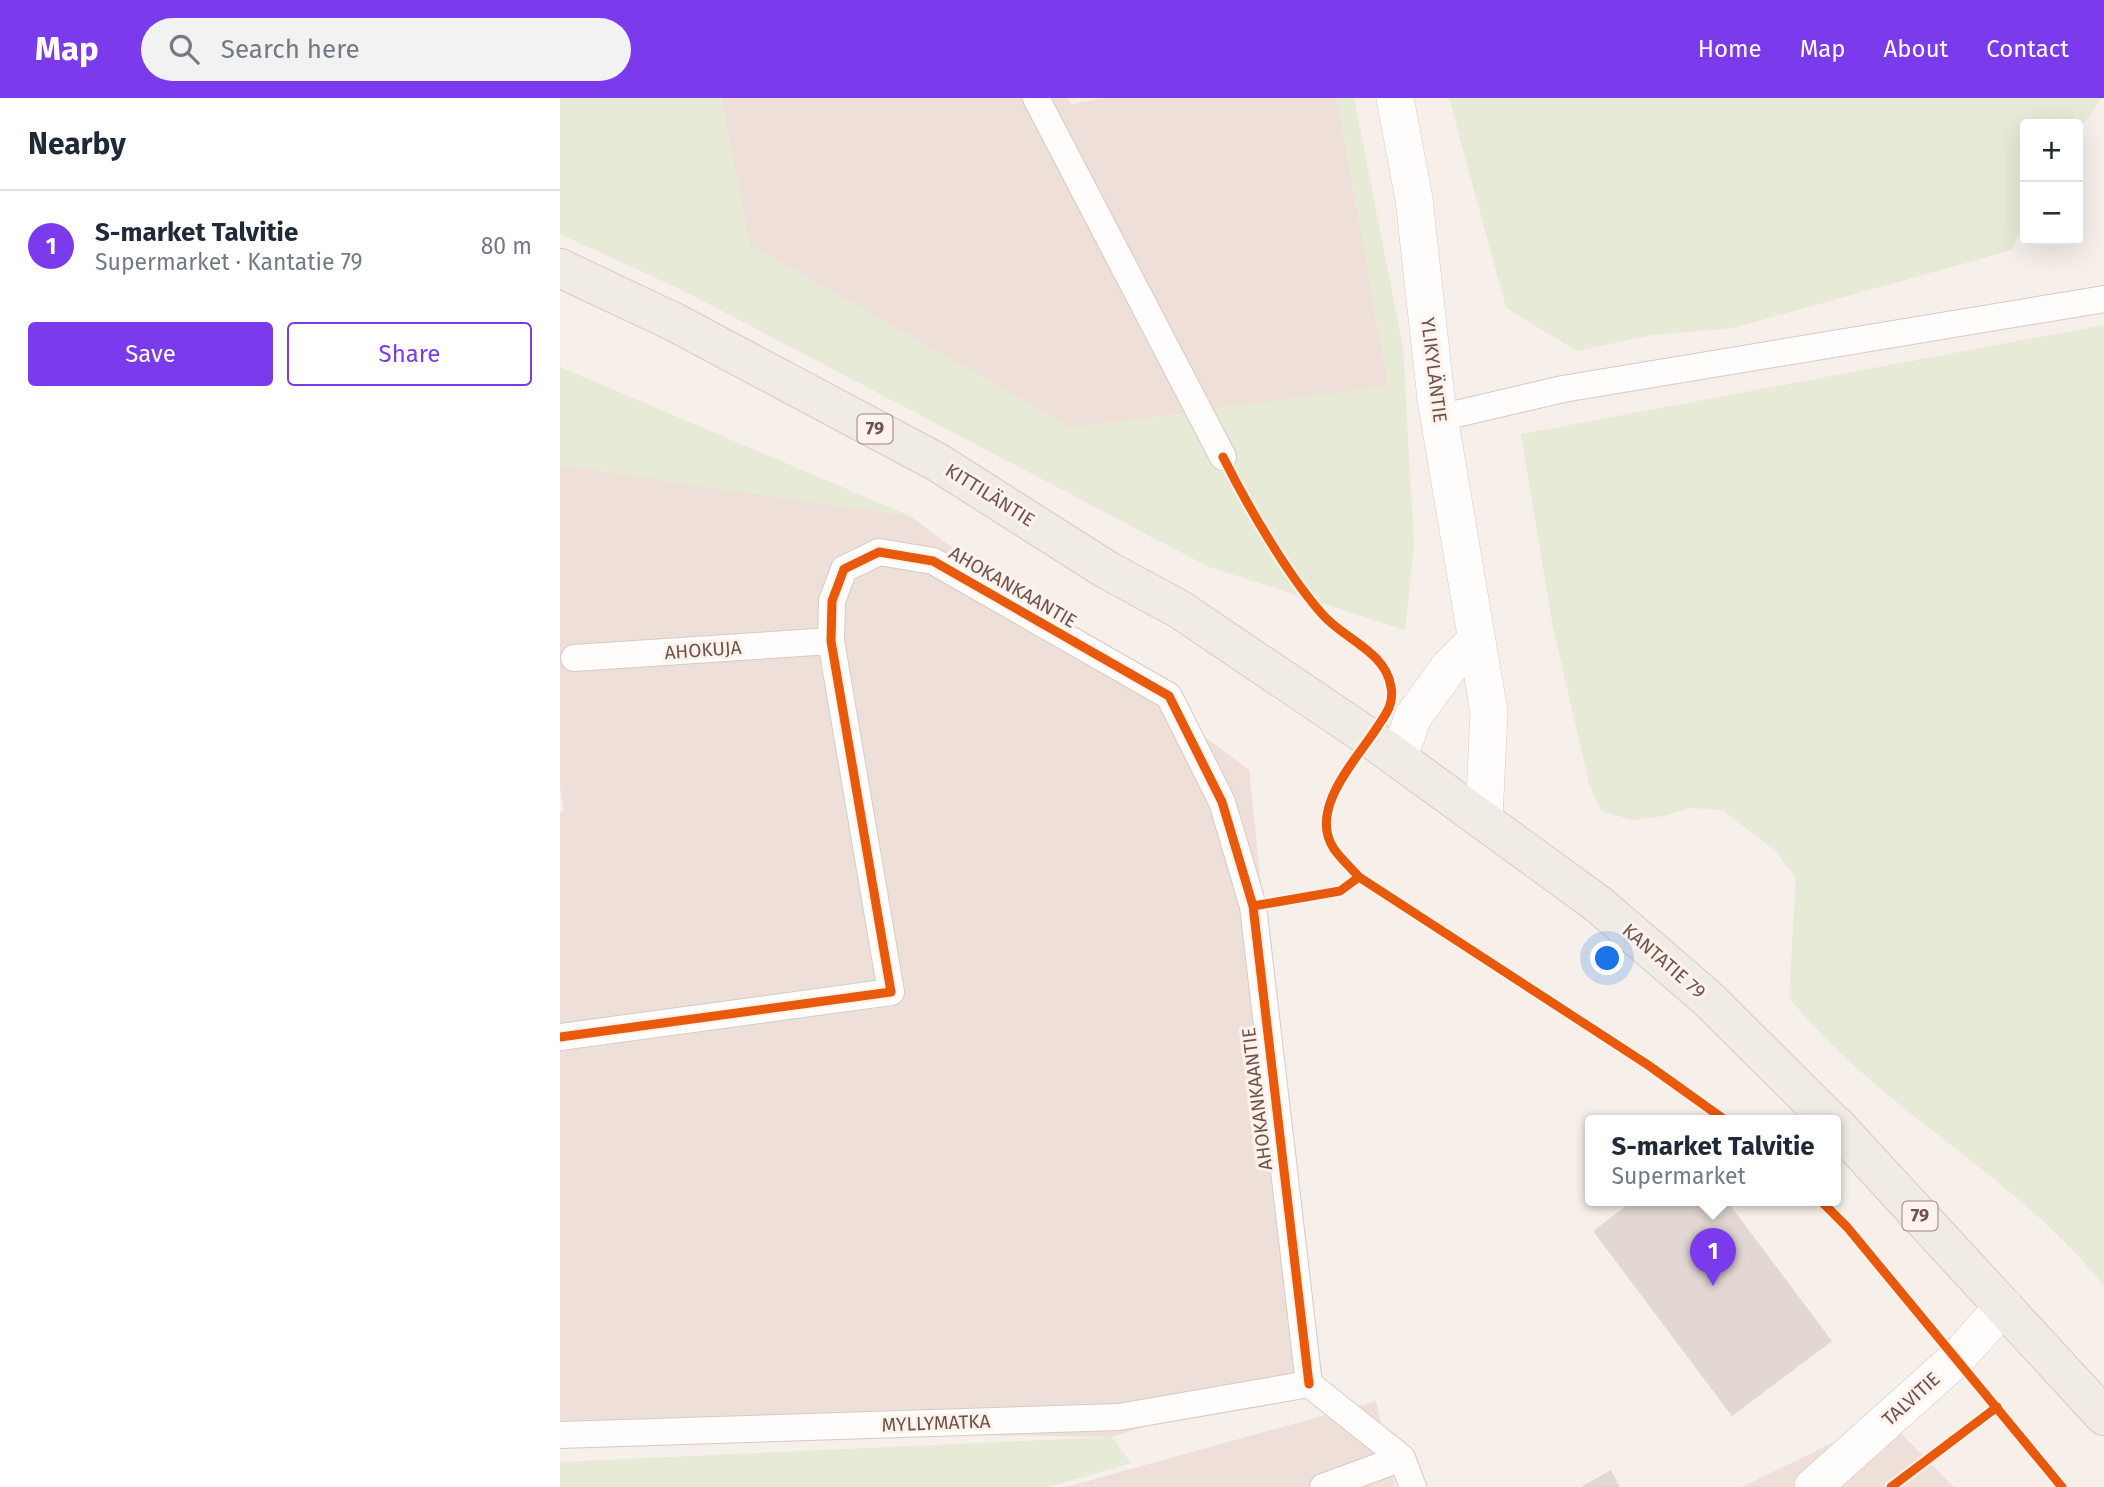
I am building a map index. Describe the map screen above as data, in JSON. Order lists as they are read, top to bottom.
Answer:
{
  "streets": {
    "main road": [
      "YLIKYLÄNTIE",
      "79",
      "KITTILÄNTIE",
      "KANTATIE 79",
      "TALVITIE"
    ],
    "street": ["AHOKANKAANTIE", "AHOKUJA", "MYLLYMATKA"]
  },
  "crossings": [
    ["YLIKYLÄNTIE", "79"],
    ["YLIKYLÄNTIE", "KANTATIE 79"],
    ["79", "KITTILÄNTIE"],
    ["79", "KANTATIE 79"],
    ["79", "TALVITIE"],
    ["AHOKANKAANTIE", "AHOKUJA"],
    ["AHOKANKAANTIE", "MYLLYMATKA"]
  ],
  "page": {
    "header": "Map",
    "search": "Search here",
    "nav": [
      "Home",
      "Map",
      "About",
      "Contact"
    ],
    "heading": "Nearby",
    "map_buttons": ["+", "−"],
    "list": [
      {
        "mark": "1",
        "name": "S-market Talvitie",
        "note": "Supermarket · Kantatie 79",
        "value": "80 m"
      }
    ],
    "buttons": ["Save", "Share"],
    "popup": ["S-market Talvitie", "Supermarket"],
    "pins": "1"
  }
}
